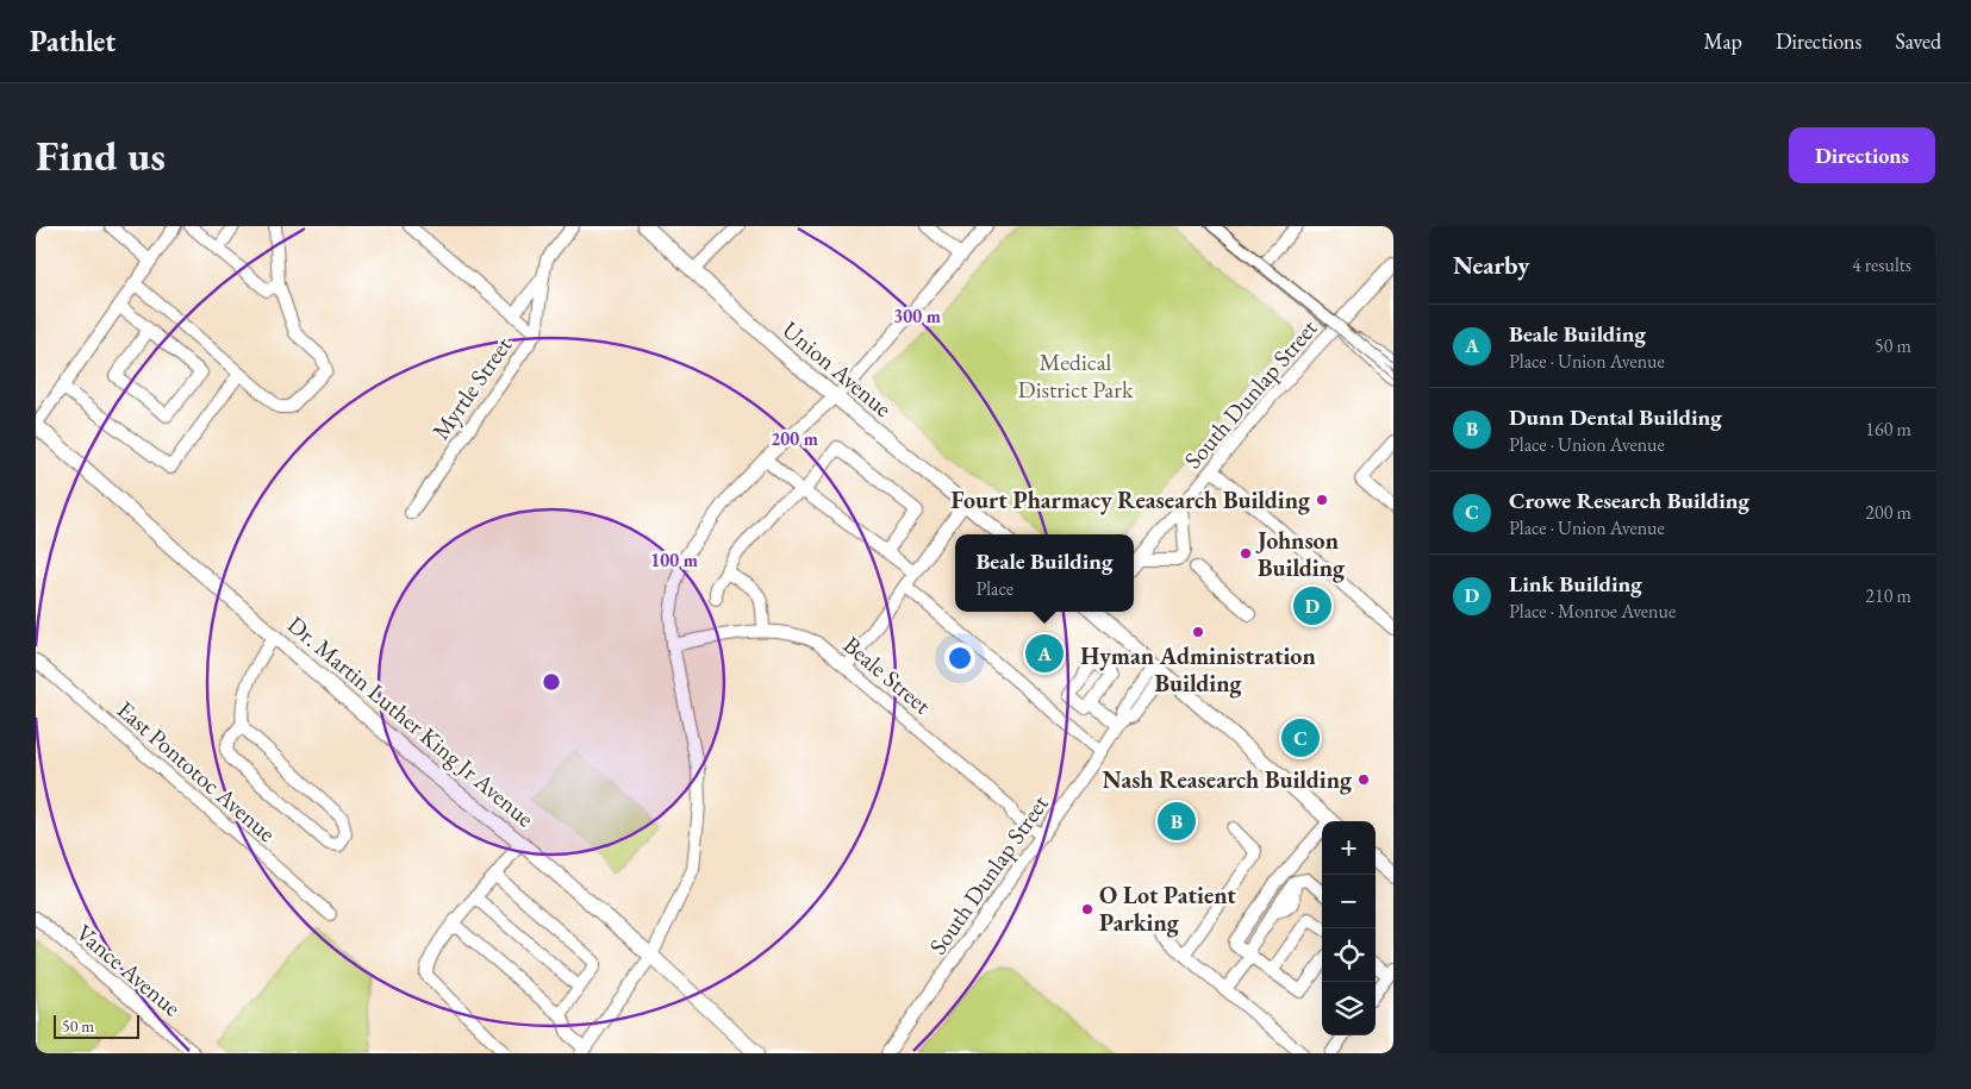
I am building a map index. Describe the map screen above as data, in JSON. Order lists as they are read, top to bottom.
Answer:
{
  "streets": {
    "main road": ["Union Avenue", "Dr. Martin Luther King Jr Avenue"],
    "street": [
      "Myrtle Street",
      "South Dunlap Street",
      "Beale Street",
      "East Pontotoc Avenue",
      "Vance Avenue"
    ]
  },
  "crossings": [
    ["South Dunlap Street", "Beale Street"]
  ],
  "parks": ["Medical District Park"],
  "places": [
    "Fourt Pharmacy Reasearch Building",
    "Johnson Building",
    "Hyman Administration Building",
    "Nash Reasearch Building",
    "O Lot Patient Parking"
  ],
  "scale_bar": "50 m",
  "page": {
    "header": "Pathlet",
    "nav": ["Map", "Directions", "Saved"],
    "buttons": "Directions",
    "title": "Find us",
    "heading": ["Nearby", "4 results"],
    "list": [
      {
        "mark": "A",
        "name": "Beale Building",
        "note": "Place · Union Avenue",
        "value": "50 m"
      },
      {
        "mark": "B",
        "name": "Dunn Dental Building",
        "note": "Place · Union Avenue",
        "value": "160 m"
      },
      {
        "mark": "C",
        "name": "Crowe Research Building",
        "note": "Place · Union Avenue",
        "value": "200 m"
      },
      {
        "mark": "D",
        "name": "Link Building",
        "note": "Place · Monroe Avenue",
        "value": "210 m"
      }
    ],
    "popup": ["Beale Building", "Place"],
    "pins": [
      "D",
      "A",
      "C",
      "B"
    ],
    "map_buttons": ["+", "−"],
    "scale": "50 m"
  },
  "rings": ["300 m", "200 m", "100 m"]
}
